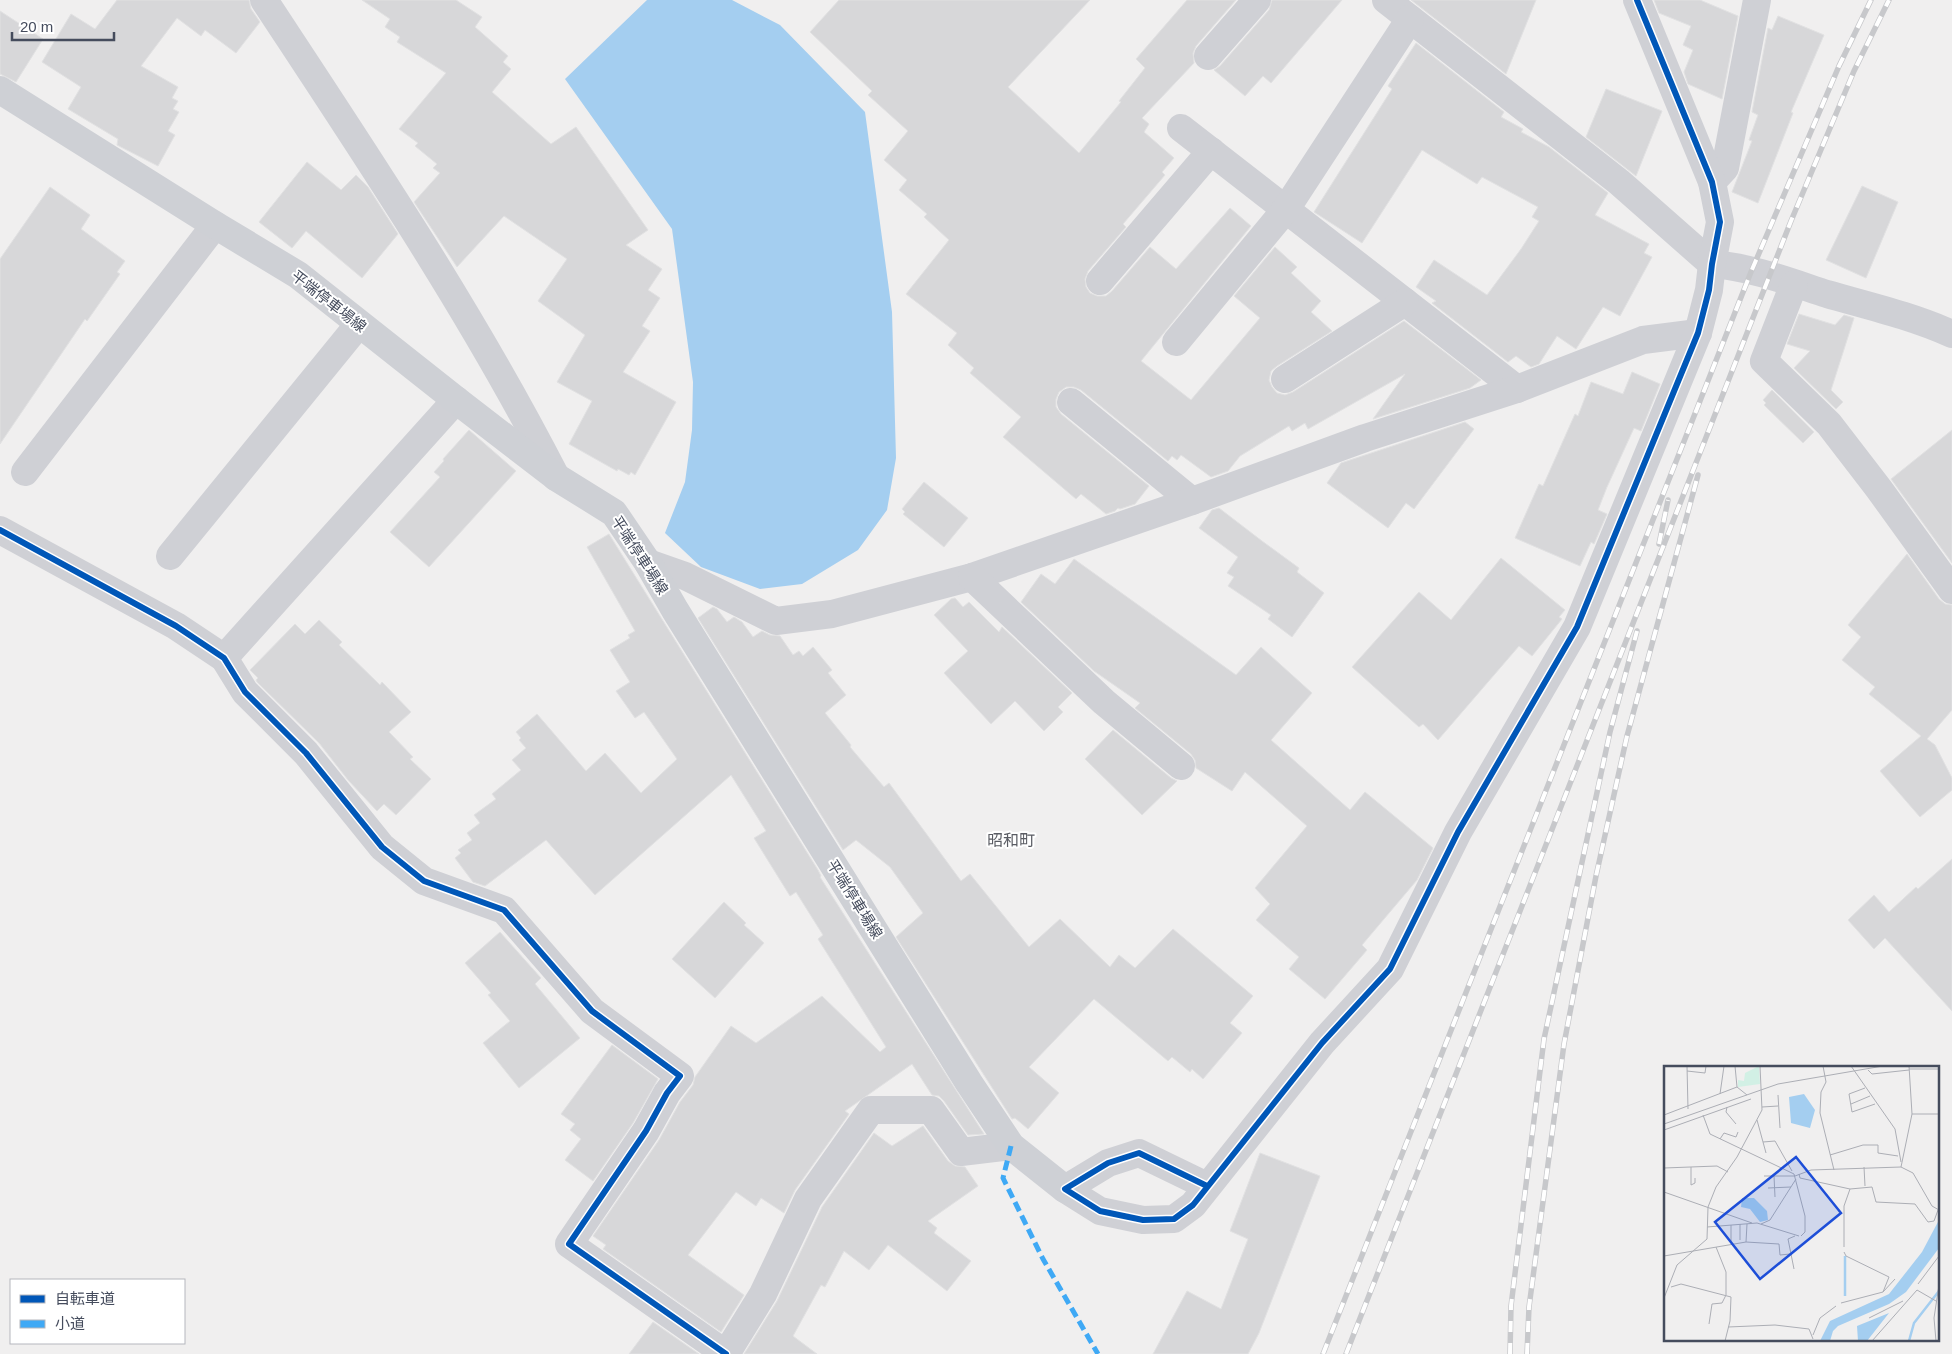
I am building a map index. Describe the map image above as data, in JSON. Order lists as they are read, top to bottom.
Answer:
{
  "streets": {
    "main road": ["平端停車場線"]
  },
  "districts": ["昭和町"],
  "legend": ["自転車道", "小道"],
  "scale_bar": "20 m"
}
